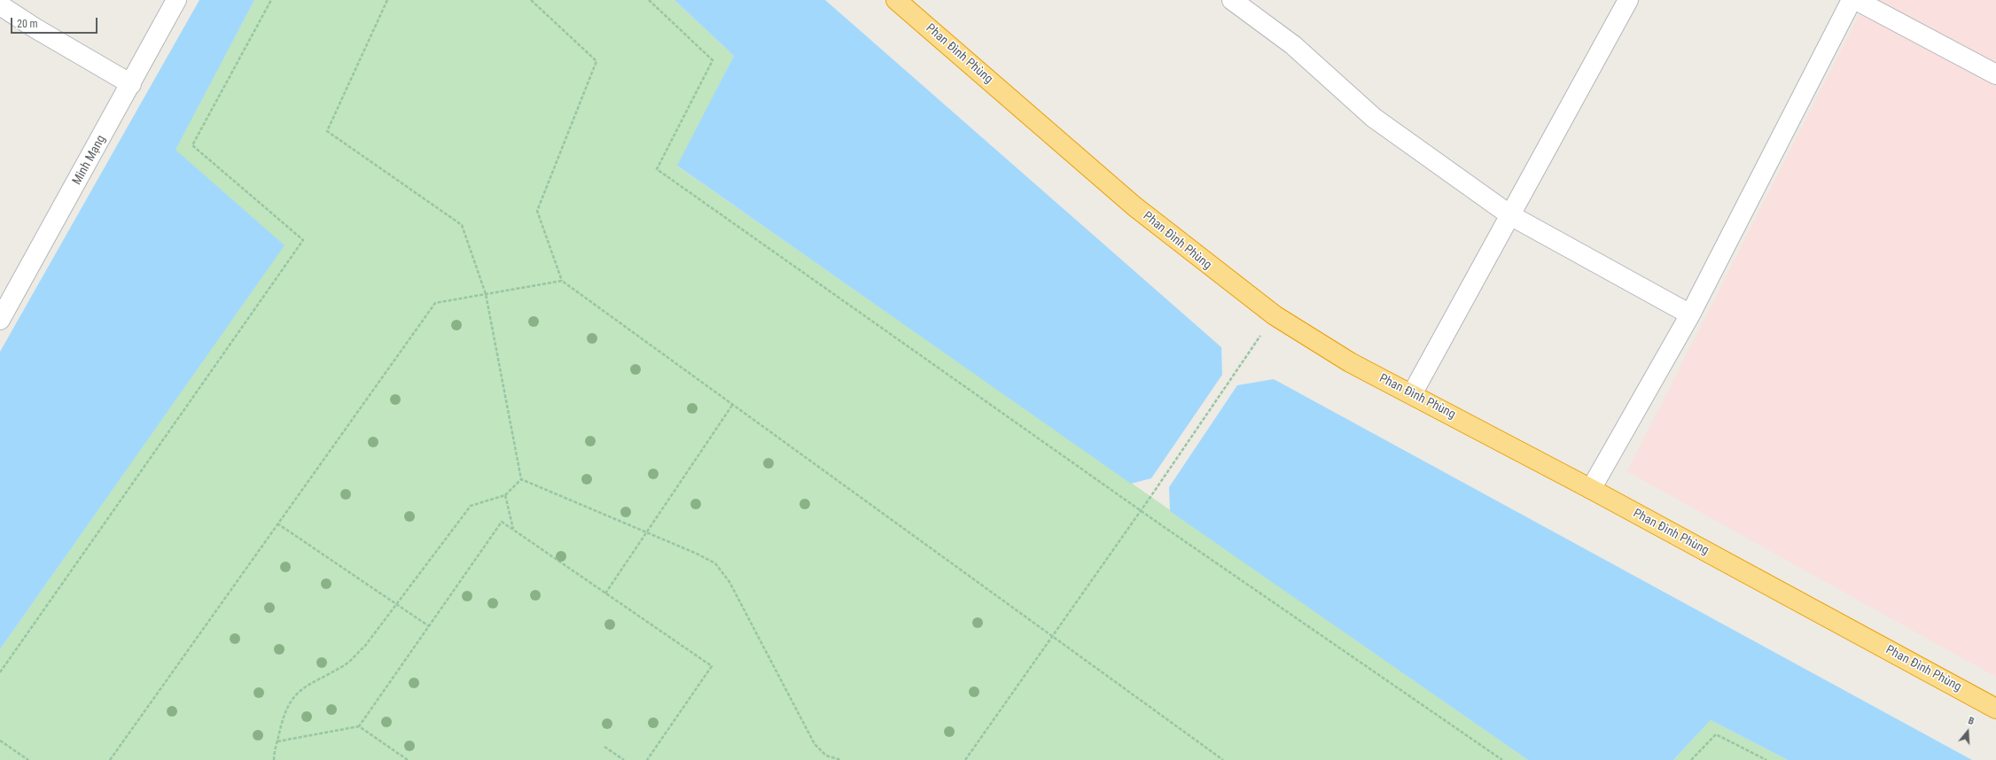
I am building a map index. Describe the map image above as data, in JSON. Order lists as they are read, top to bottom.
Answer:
{
  "streets": {
    "highway": ["Phan Đình Phùng"],
    "street": ["Minh Mạng"]
  },
  "scale_bar": "20 m",
  "north": "top"
}
